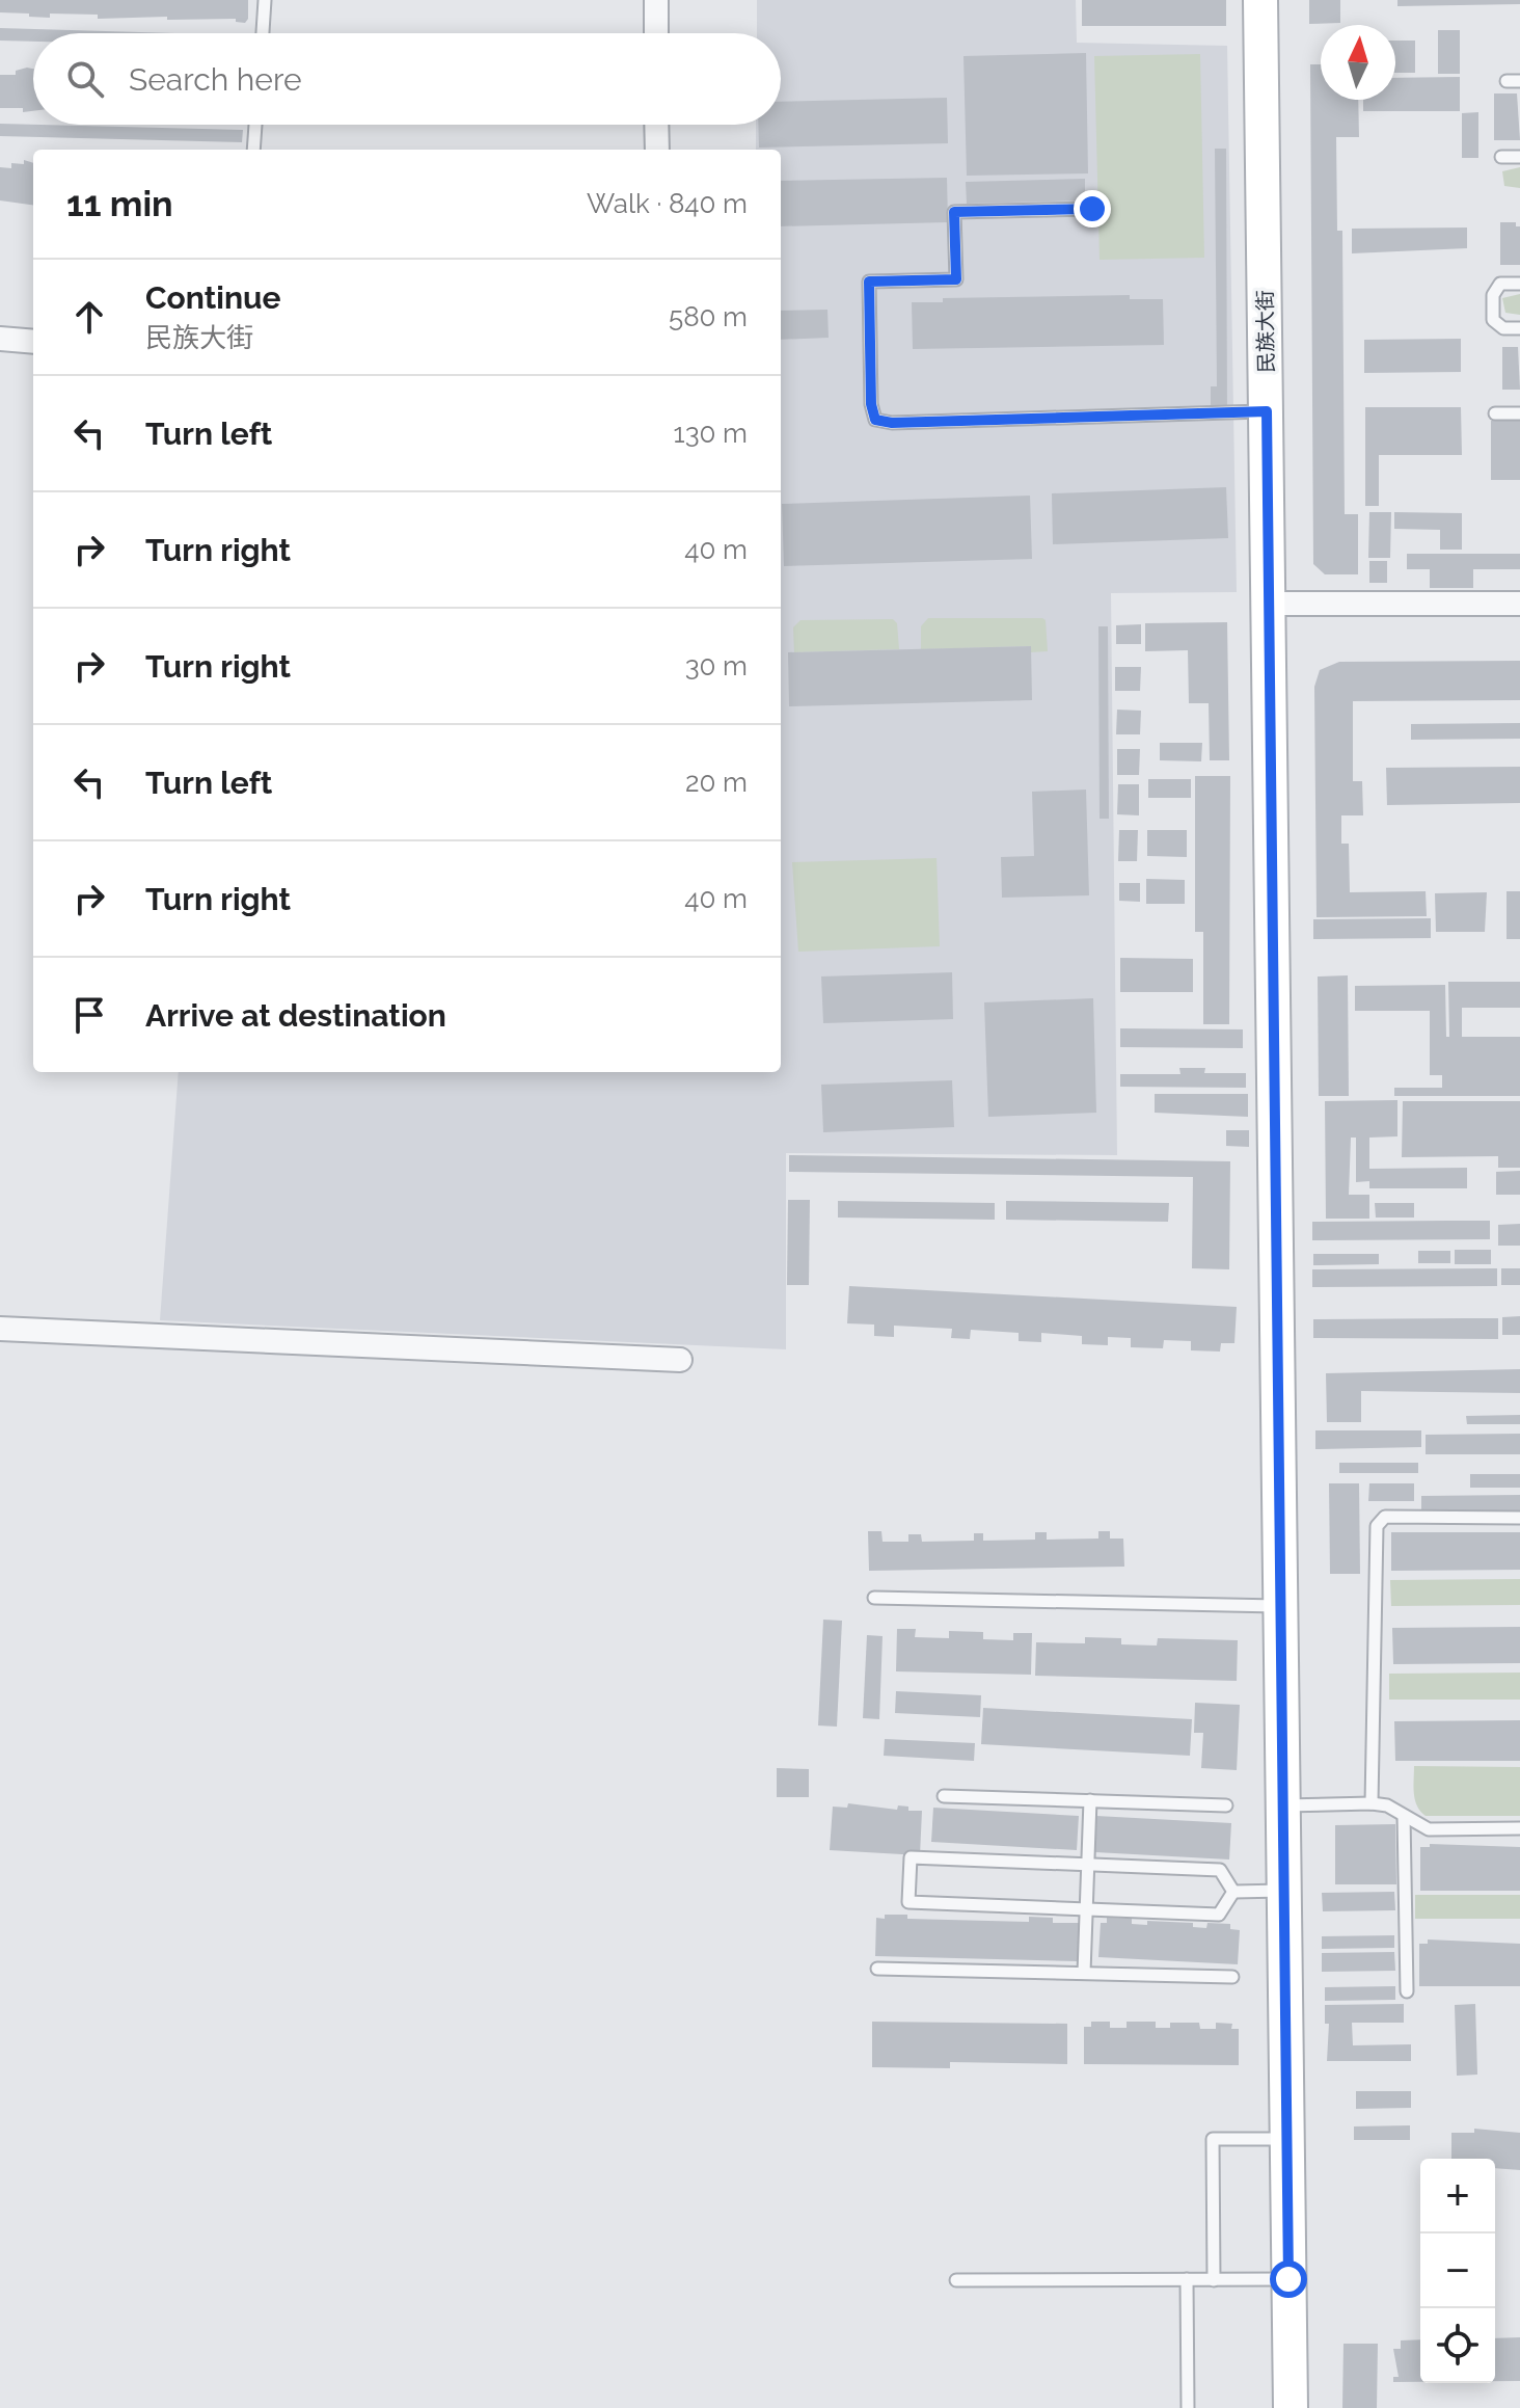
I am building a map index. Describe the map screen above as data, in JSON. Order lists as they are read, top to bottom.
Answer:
{
  "streets": {
    "main road": ["民族大街"]
  },
  "north": "top",
  "page": {
    "search": "Search here",
    "heading": ["11 min", "Walk · 840 m"],
    "list": [
      ["Continue", "民族大街", "580 m"],
      ["Turn left", "130 m"],
      ["Turn right", "40 m"],
      ["Turn right", "30 m"],
      ["Turn left", "20 m"],
      ["Turn right", "40 m"],
      "Arrive at destination"
    ],
    "map_buttons": ["+", "−"]
  }
}
